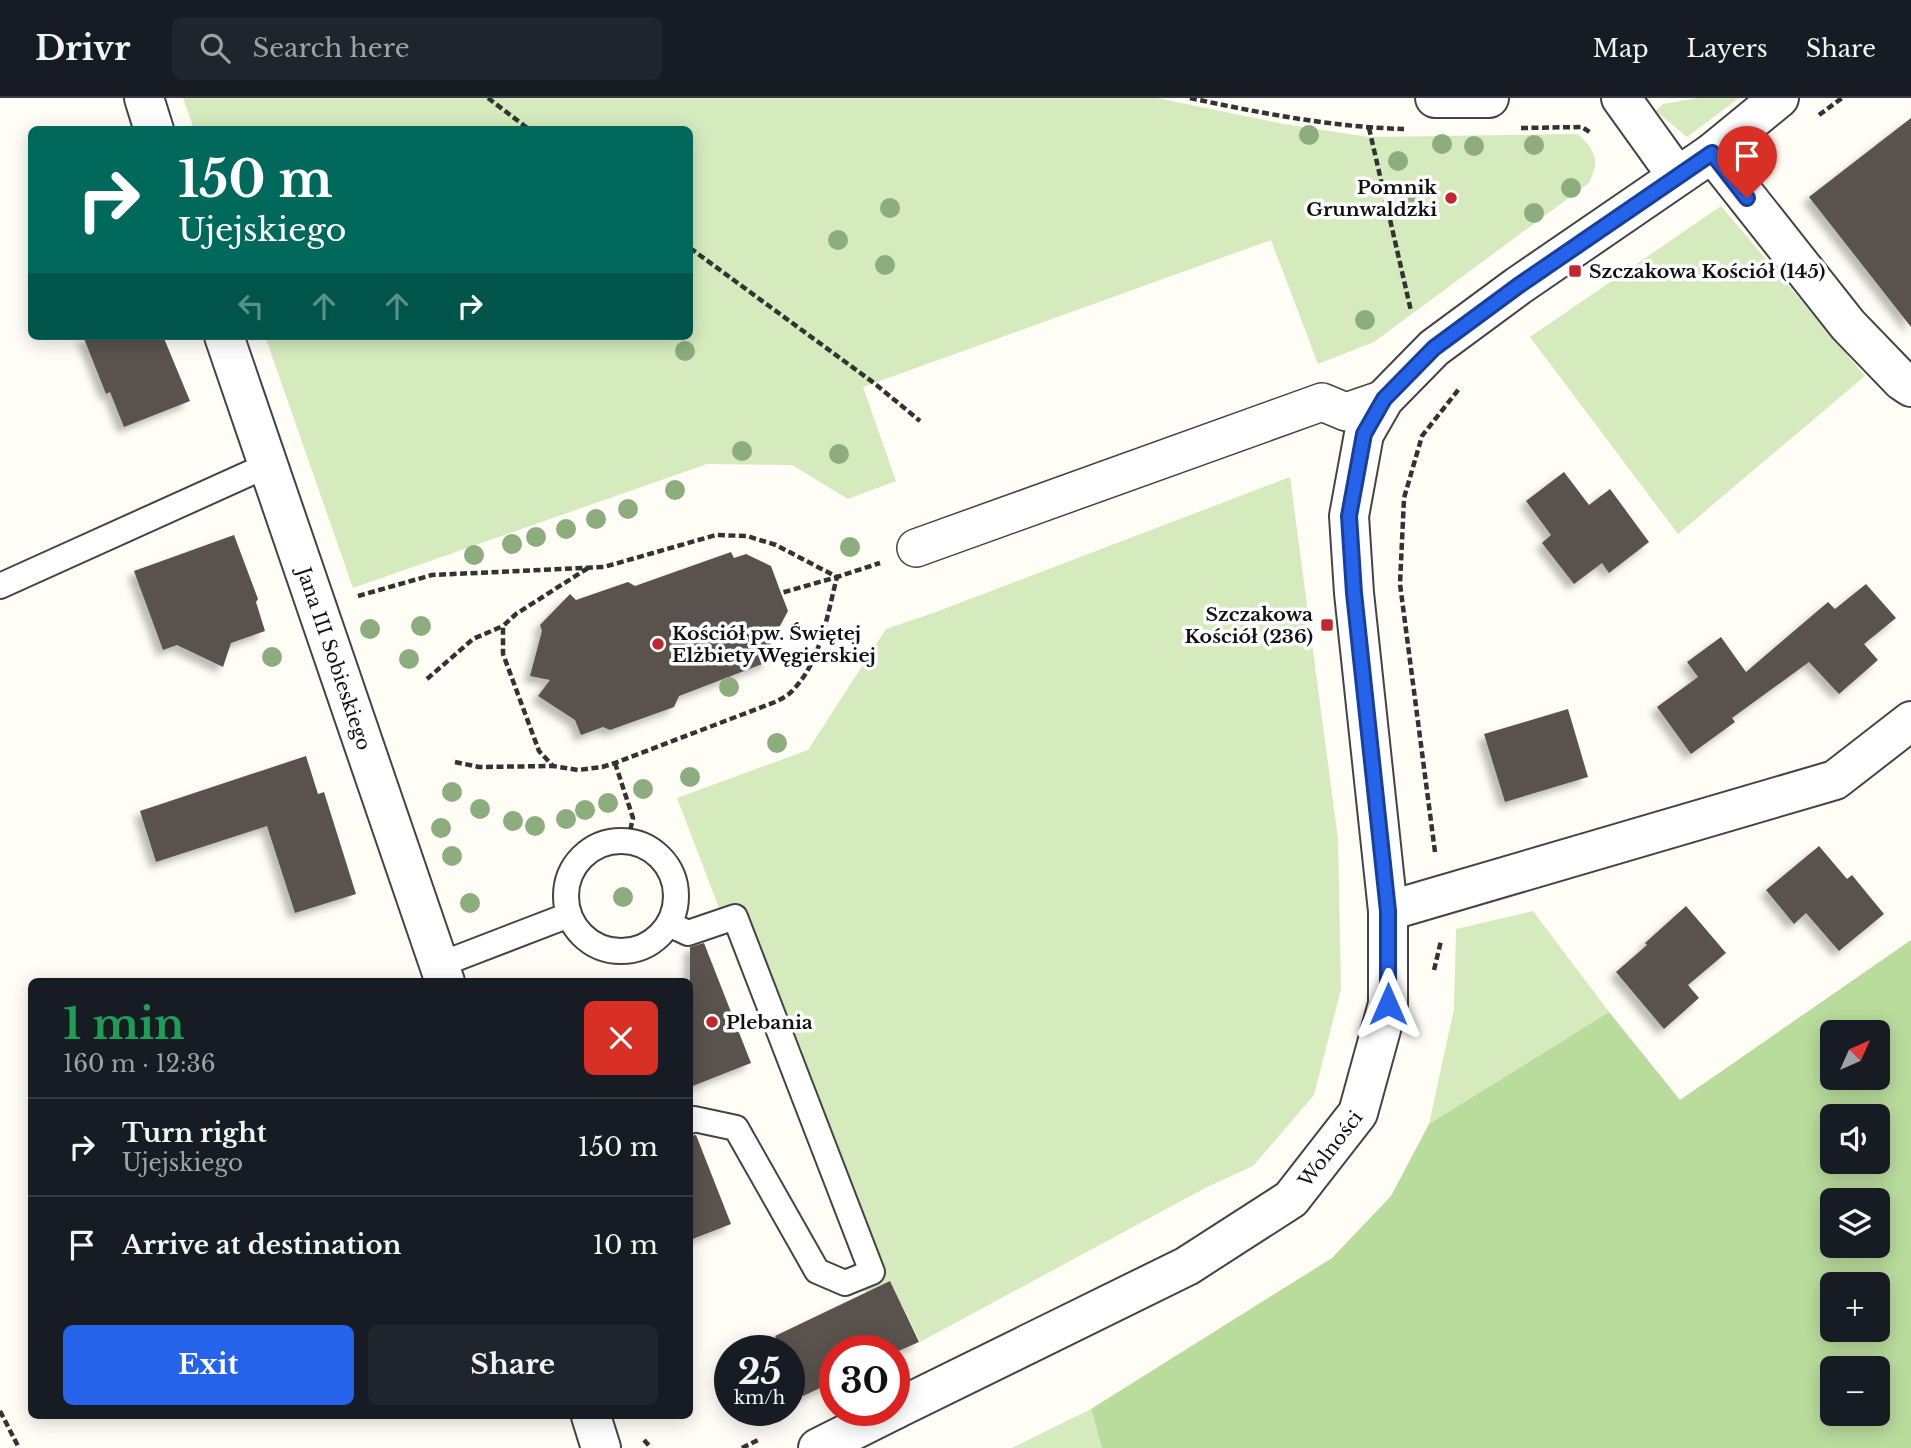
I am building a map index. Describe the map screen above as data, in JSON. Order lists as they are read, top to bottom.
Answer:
{
  "streets": {
    "street": ["Jana III Sobieskiego", "Wolności"]
  },
  "places": {
    "other": ["Pomnik Grunwaldzki", "Kościół pw. Świętej Elżbiety Węgierskiej", "Plebania"],
    "transit": ["Szczakowa Kościół (145)", "Szczakowa Kościół (236)"]
  },
  "north": "top right",
  "page": {
    "header": "Drivr",
    "search": "Search here",
    "nav": ["Map", "Layers", "Share"],
    "turn": ["150 m", "Ujejskiego"],
    "heading": ["1 min", "160 m · 12:36"],
    "map_buttons": ["+", "−"],
    "list": [
      {
        "name": "Turn right",
        "note": "Ujejskiego",
        "value": "150 m"
      },
      {
        "name": "Arrive at destination",
        "value": "10 m"
      }
    ],
    "buttons": ["Exit", "Share"],
    "speed": "25 km/h",
    "limit": "30"
  }
}
